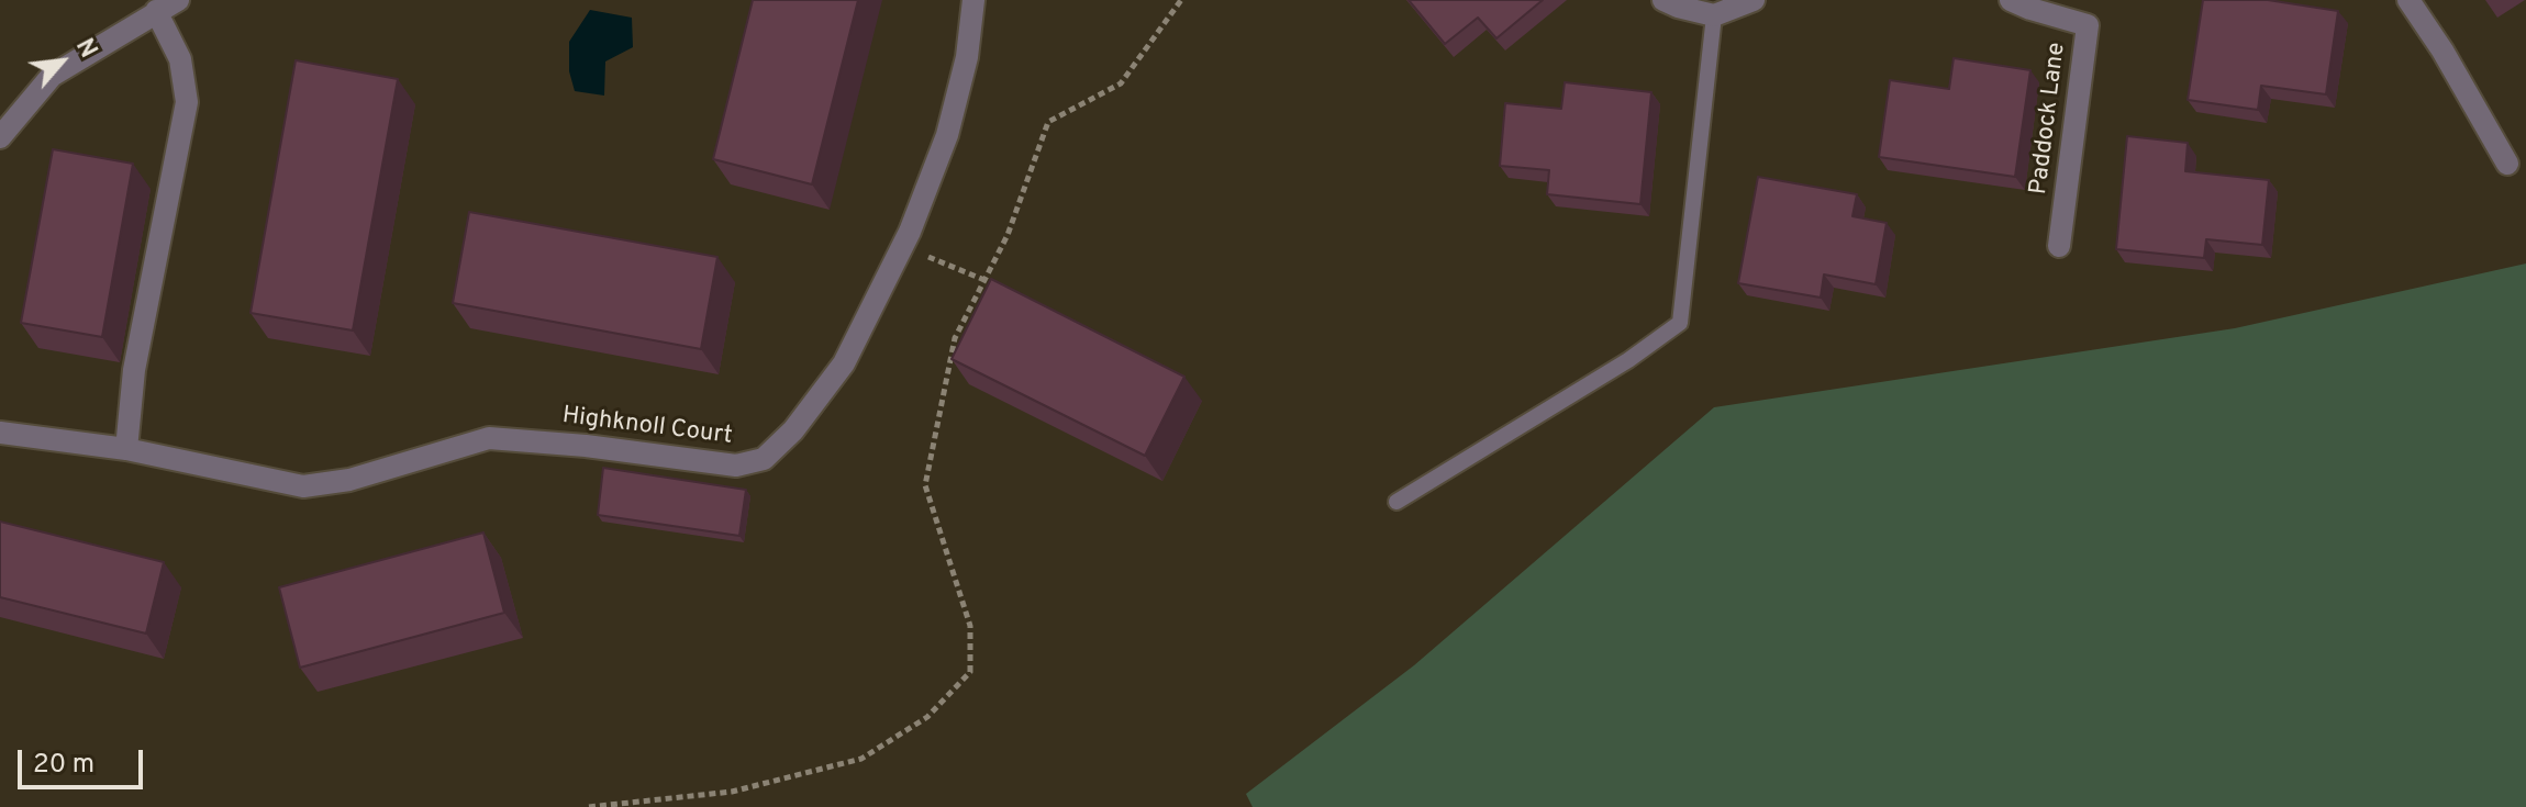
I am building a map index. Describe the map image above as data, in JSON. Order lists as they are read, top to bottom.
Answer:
{
  "streets": {
    "street": ["Paddock Lane", "Highknoll Court"]
  },
  "scale_bar": "20 m",
  "north": "top right"
}
